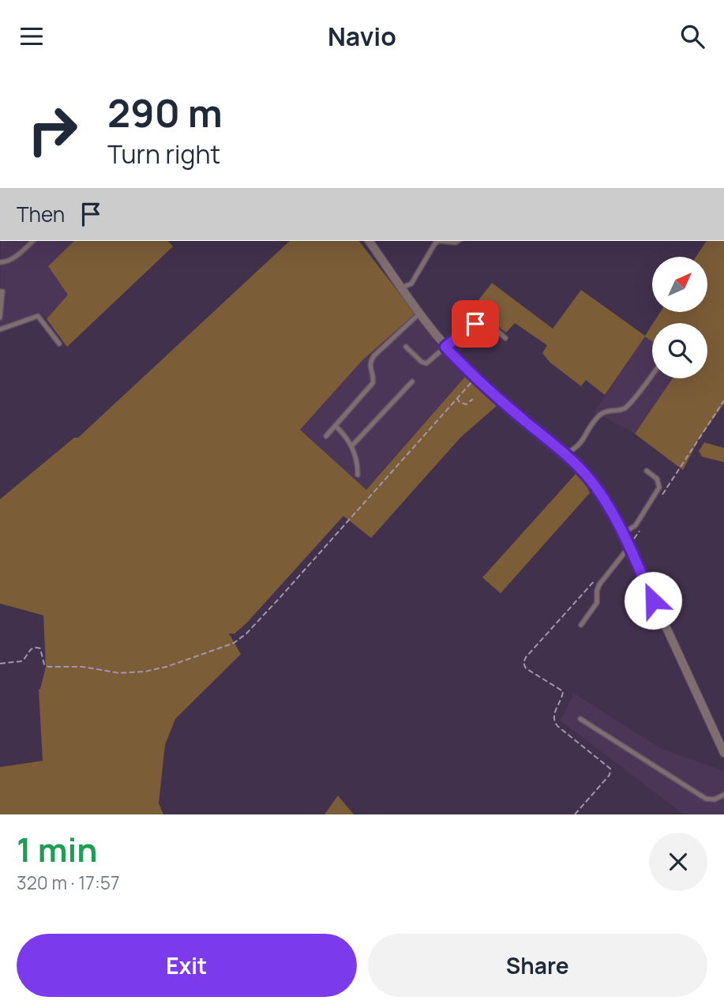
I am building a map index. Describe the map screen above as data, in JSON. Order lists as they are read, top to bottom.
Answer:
{
  "north": "top right",
  "page": {
    "header": "Navio",
    "turn": ["290 m", "Turn right"],
    "then": "Then",
    "heading": ["1 min", "320 m · 17:57"],
    "buttons": ["Exit", "Share"]
  }
}
